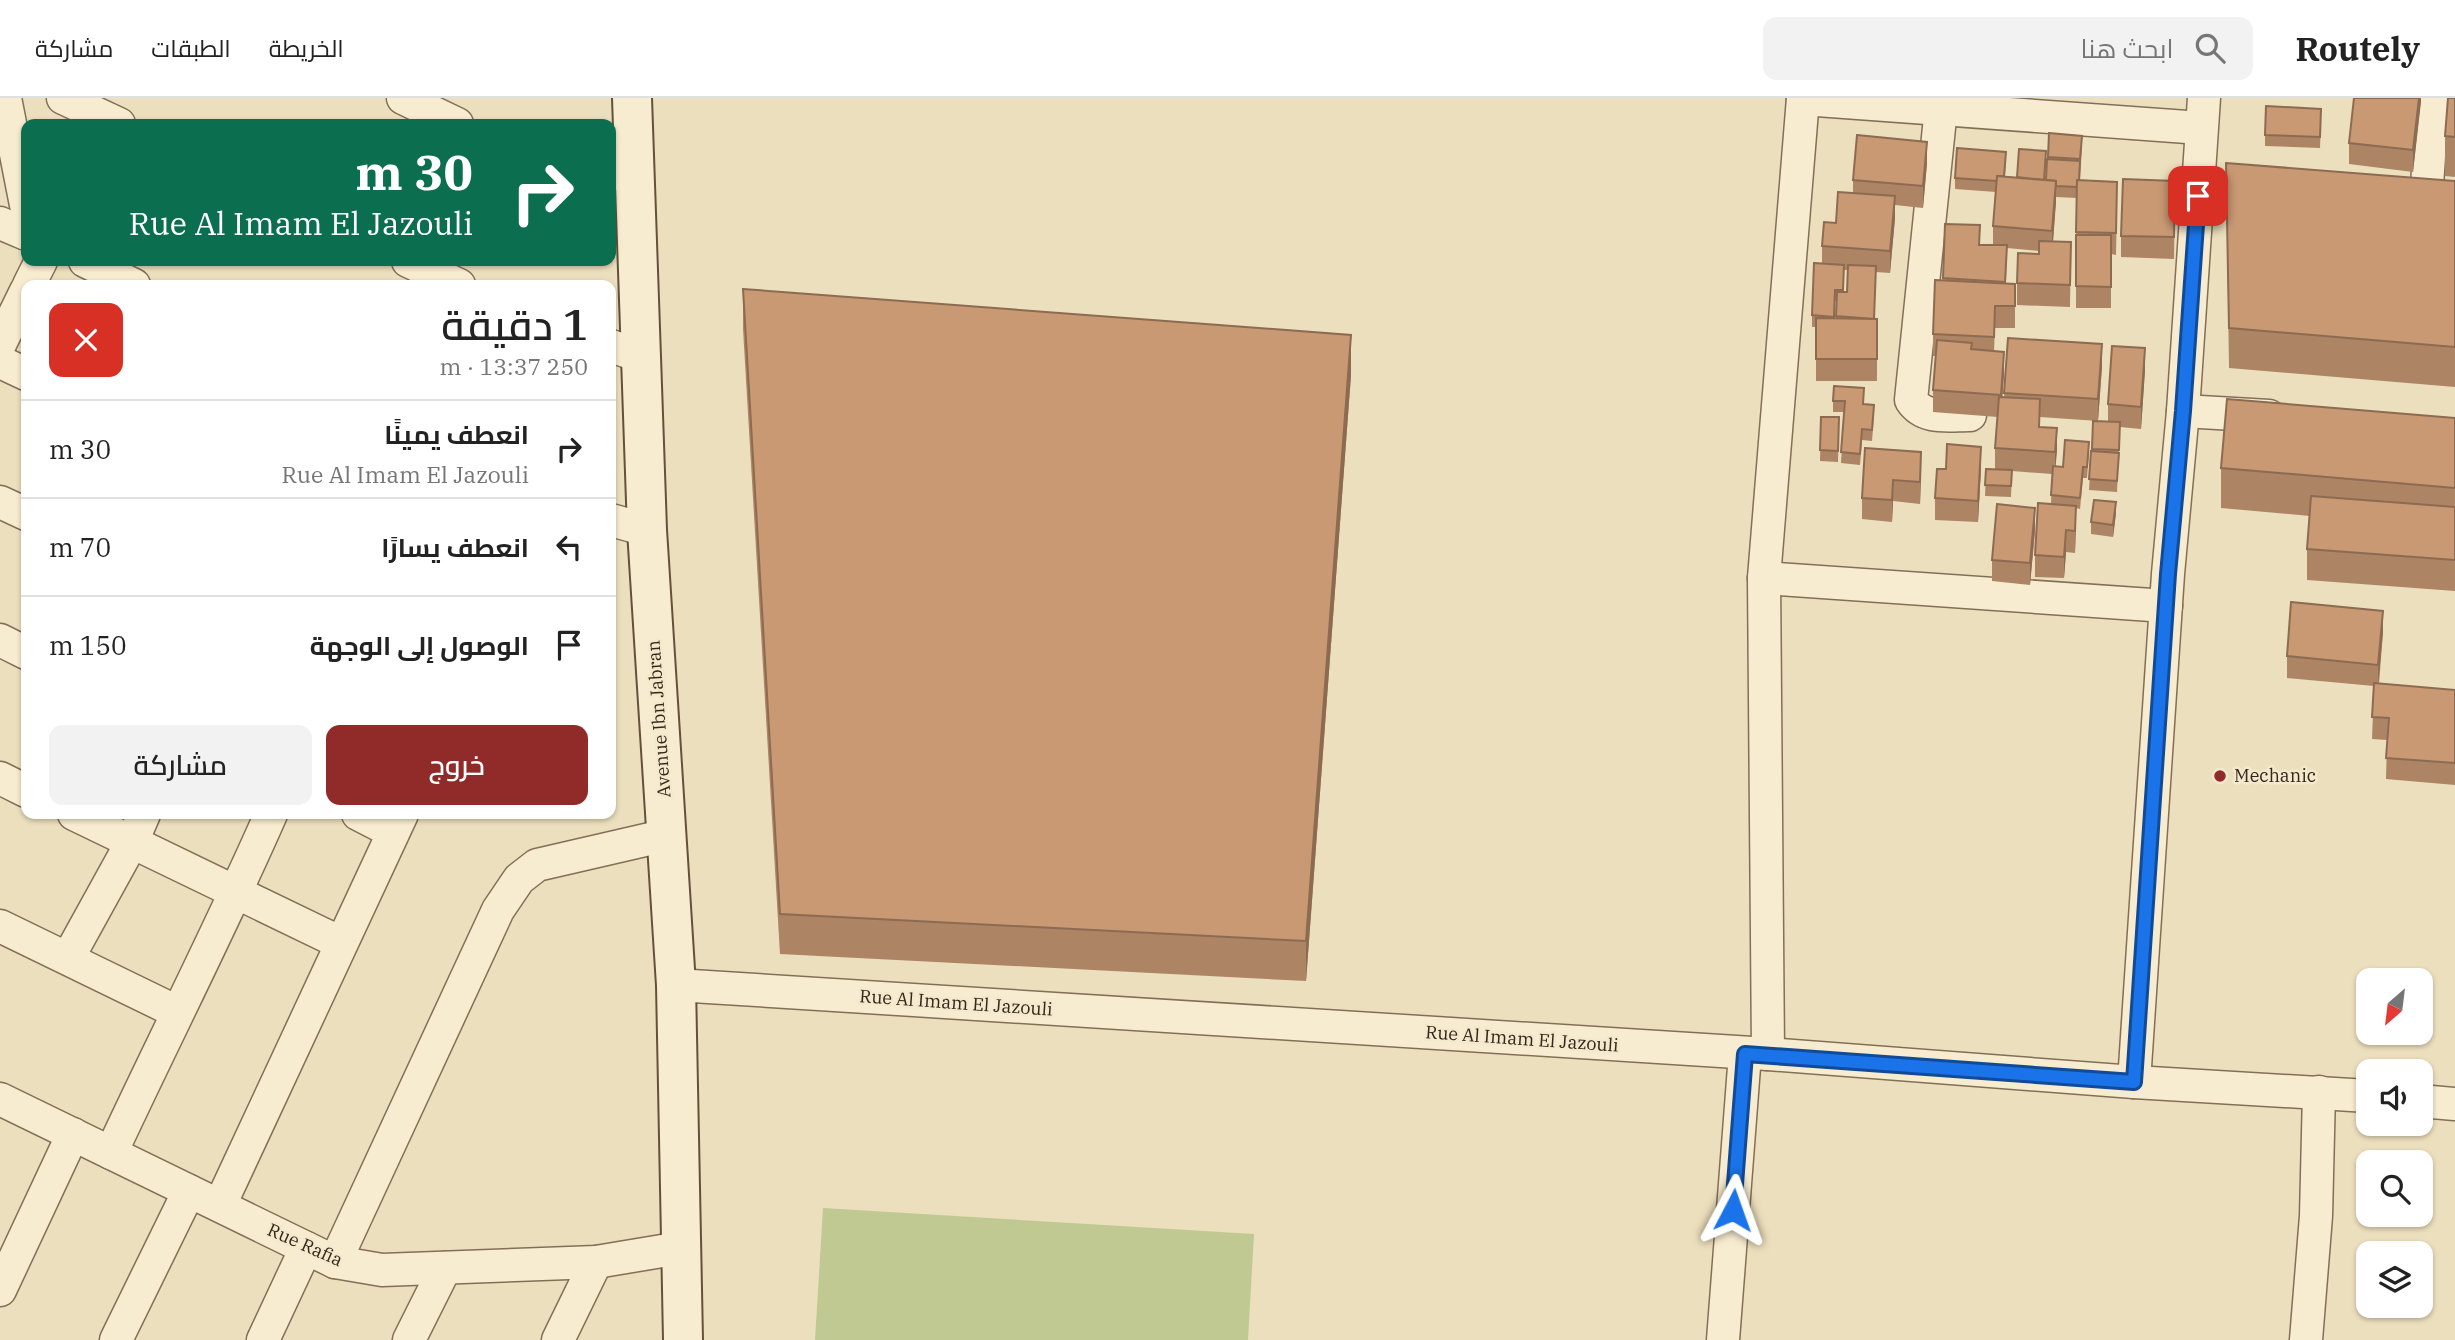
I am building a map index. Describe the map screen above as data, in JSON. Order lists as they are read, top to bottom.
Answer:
{
  "streets": {
    "street": ["Avenue Ibn Jabran", "Rue Al Imam El Jazouli", "Rue Rafia"]
  },
  "crossings": [
    ["Avenue Ibn Jabran", "Rue Al Imam El Jazouli"],
    ["Avenue Ibn Jabran", "Rue Rafia"]
  ],
  "places": ["Mechanic"],
  "north": "bottom left",
  "page": {
    "header": "Routely",
    "search": "ابحث هنا",
    "nav": ["الخريطة", "الطبقات", "مشاركة"],
    "turn": ["30 m", "Rue Al Imam El Jazouli"],
    "heading": ["1 دقيقة", "250 m · 13:37"],
    "list": [
      {
        "name": "انعطف يمينًا",
        "note": "Rue Al Imam El Jazouli",
        "value": "30 m"
      },
      {
        "name": "انعطف يسارًا",
        "value": "70 m"
      },
      {
        "name": "الوصول إلى الوجهة",
        "value": "150 m"
      }
    ],
    "buttons": ["خروج", "مشاركة"]
  }
}
